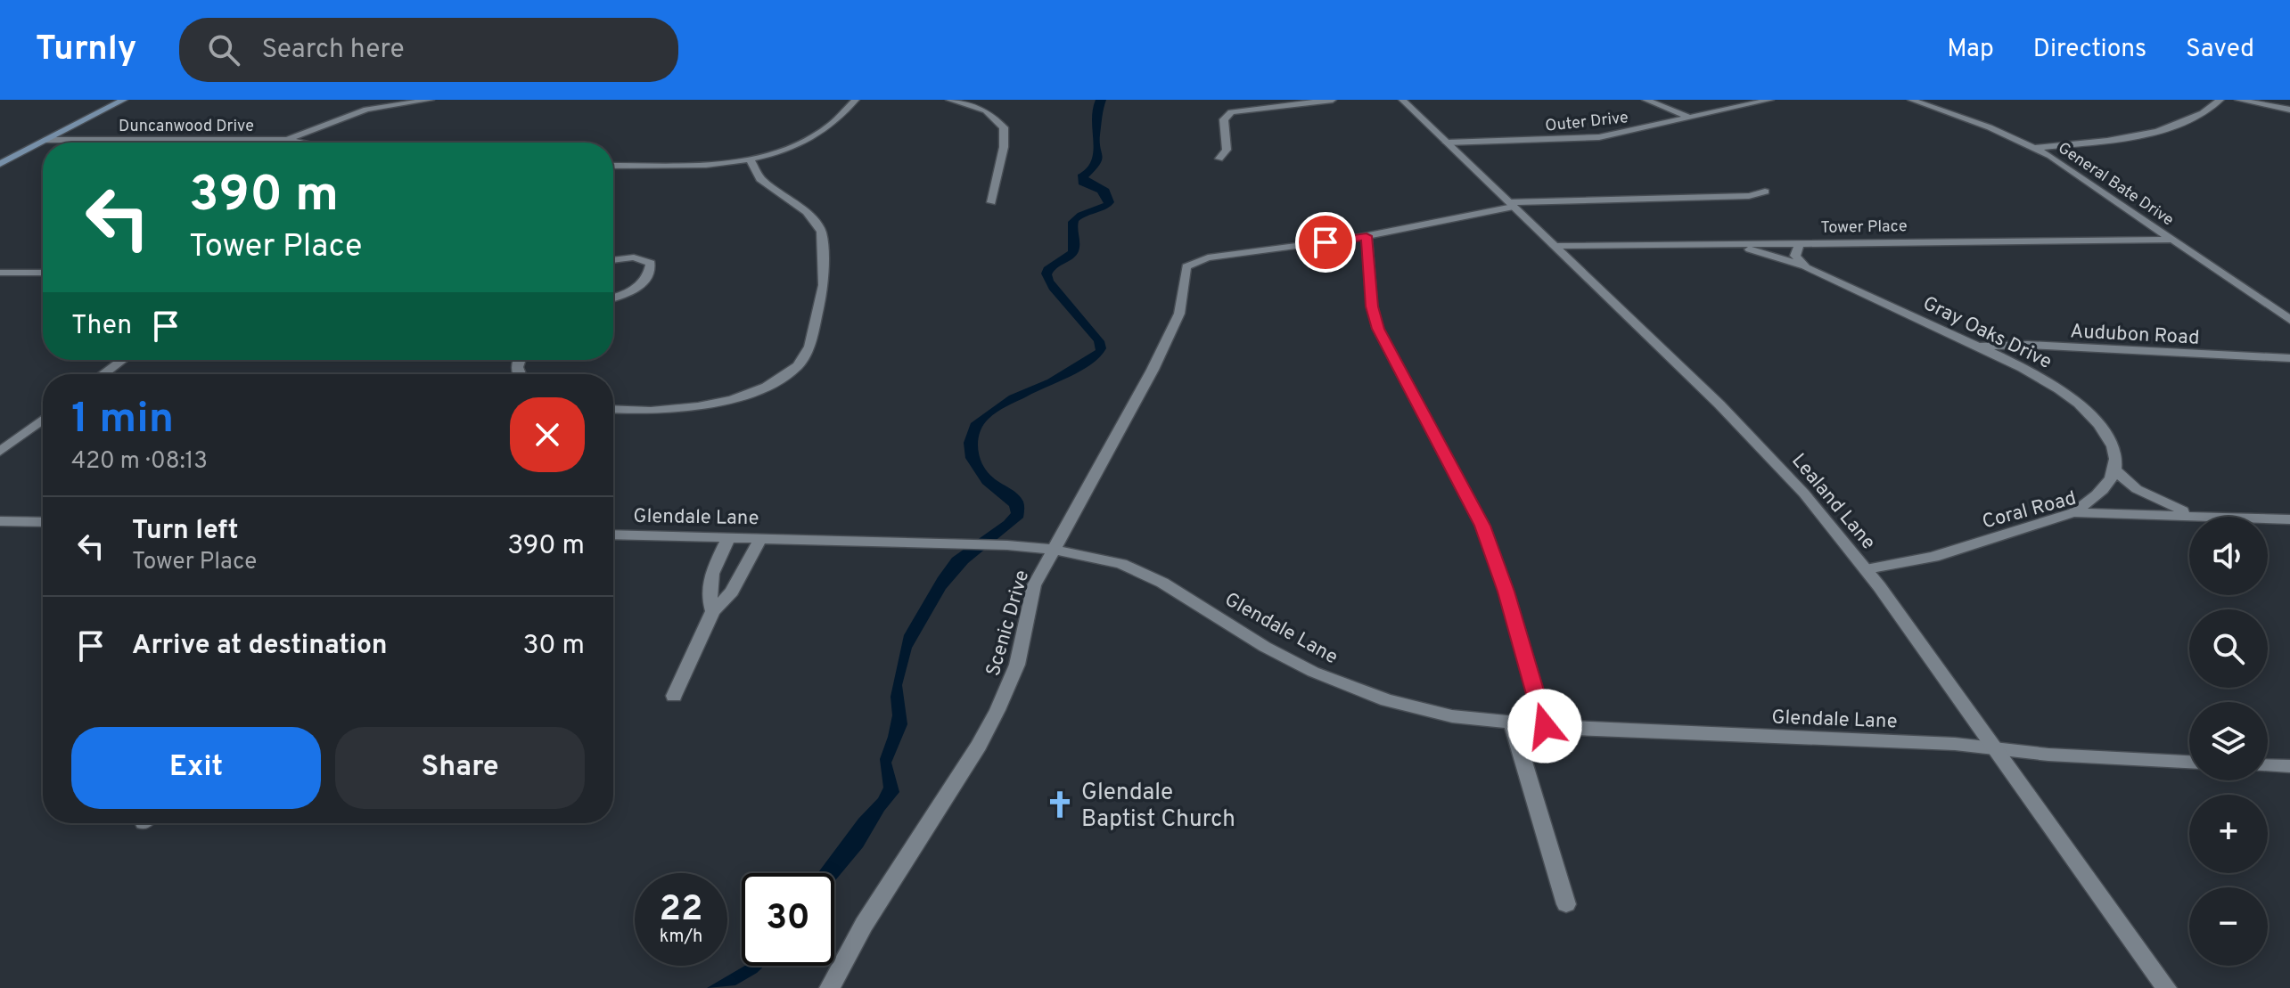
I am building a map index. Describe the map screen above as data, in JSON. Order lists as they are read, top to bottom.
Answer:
{
  "streets": {
    "street": [
      "Outer Drive",
      "Duncanwood Drive",
      "General Bate Drive",
      "Tower Place",
      "Gray Oaks Drive",
      "Audubon Road",
      "Lealand Lane",
      "Coral Road",
      "Glendale Lane",
      "Scenic Drive"
    ]
  },
  "crossings": [
    ["Outer Drive", "Lealand Lane"],
    ["General Bate Drive", "Tower Place"],
    ["Tower Place", "Gray Oaks Drive"],
    ["Tower Place", "Lealand Lane"],
    ["Gray Oaks Drive", "Audubon Road"],
    ["Lealand Lane", "Coral Road"],
    ["Lealand Lane", "Glendale Lane"],
    ["Glendale Lane", "Scenic Drive"]
  ],
  "places": {
    "church": ["Glendale Baptist Church"]
  },
  "page": {
    "header": "Turnly",
    "search": "Search here",
    "nav": ["Map", "Directions", "Saved"],
    "turn": ["390 m", "Tower Place"],
    "then": "Then",
    "heading": ["1 min", "420 m · 08:13"],
    "list": [
      {
        "name": "Turn left",
        "note": "Tower Place",
        "value": "390 m"
      },
      {
        "name": "Arrive at destination",
        "value": "30 m"
      }
    ],
    "map_buttons": ["+", "−"],
    "buttons": ["Exit", "Share"],
    "speed": "22 km/h",
    "limit": "30"
  }
}
